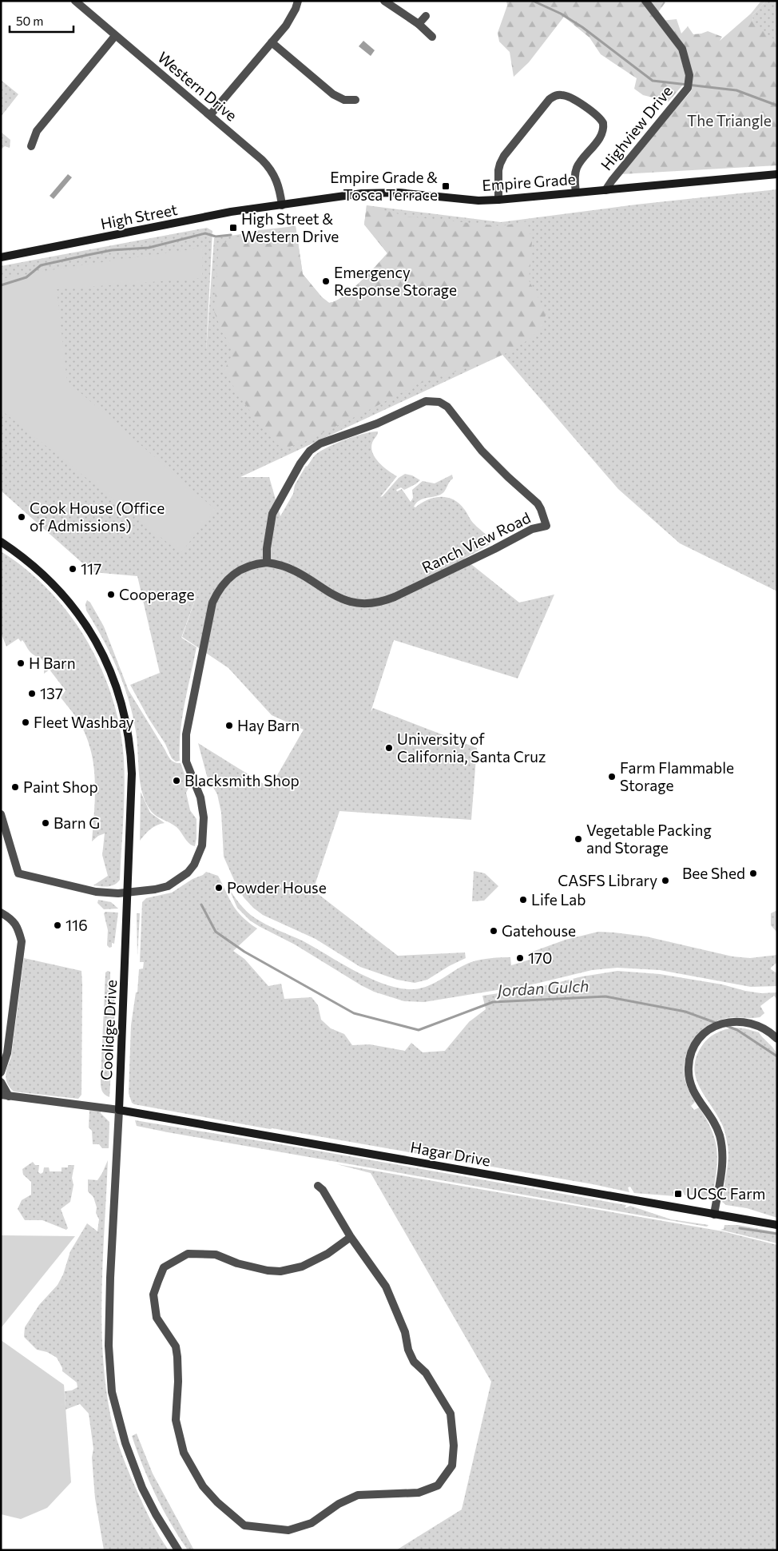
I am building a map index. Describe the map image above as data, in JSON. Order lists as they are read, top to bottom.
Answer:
{
  "streets": {
    "main road": [
      "Empire Grade",
      "High Street",
      "Coolidge Drive",
      "Hagar Drive"
    ],
    "street": ["Western Drive", "Highview Drive", "Ranch View Road"]
  },
  "crossings": [
    ["Western Drive", "Empire Grade"],
    ["Western Drive", "High Street"],
    ["Highview Drive", "Empire Grade"],
    ["Empire Grade", "High Street"],
    ["Ranch View Road", "Coolidge Drive"],
    ["Coolidge Drive", "Hagar Drive"]
  ],
  "water": ["Jordan Gulch"],
  "parks": ["The Triangle"],
  "places": {
    "transit": ["Empire Grade & Tosca Terrace", "High Street & Western Drive", "UCSC Farm"],
    "other": [
      "Emergency Response Storage",
      "Cook House (Office of Admissions)",
      "117",
      "Cooperage",
      "H Barn",
      "137",
      "Fleet Washbay",
      "Hay Barn",
      "University of California, Santa Cruz",
      "Farm Flammable Storage",
      "Blacksmith Shop",
      "Paint Shop",
      "Barn G",
      "Vegetable Packing and Storage",
      "Bee Shed",
      "CASFS Library",
      "Powder House",
      "Life Lab",
      "116",
      "Gatehouse",
      "170"
    ]
  },
  "scale_bar": "50 m"
}
